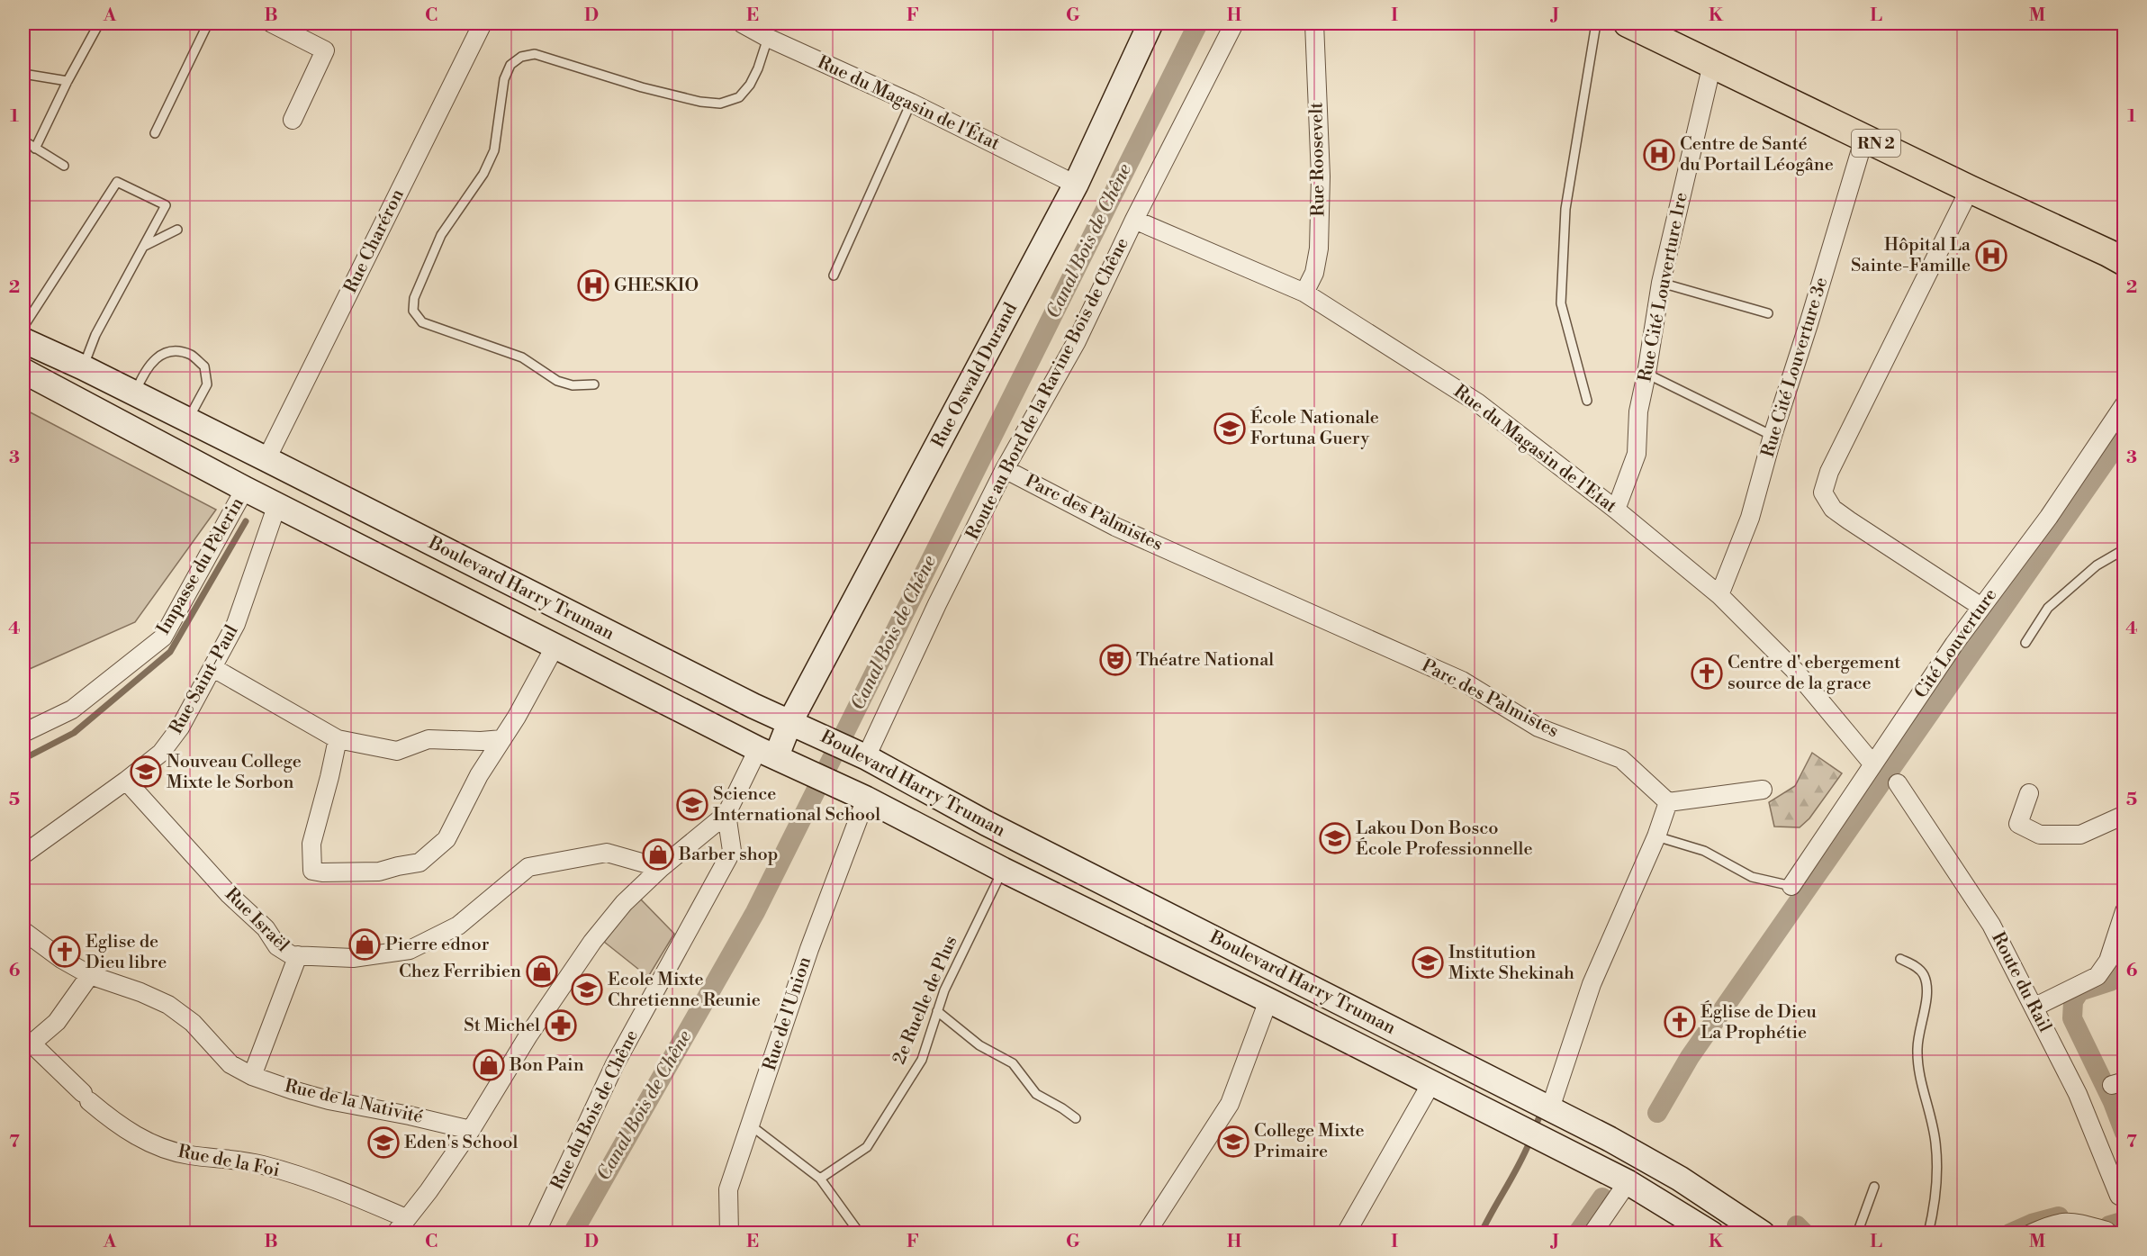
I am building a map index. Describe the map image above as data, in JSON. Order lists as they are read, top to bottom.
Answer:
{
  "streets": {
    "main road": ["RN 2", "Rue Oswald Durand", "Boulevard Harry Truman"],
    "street": [
      "Rue du Magasin de l'État",
      "Rue Roosevelt",
      "Rue Charéron",
      "Rue Cité Louverture 1re",
      "Rue Cité Louverture 3e",
      "Route au Bord de la Ravine Bois de Chêne",
      "Rue du Magasin de l'Etat",
      "Parc des Palmistes",
      "Impasse du Pèlerin",
      "Cité Louverture",
      "Rue Saint-Paul",
      "Rue Israël",
      "Route du Rail",
      "Rue de l'Union",
      "Rue de la Nativité",
      "Rue du Bois de Chêne",
      "Rue de la Foi"
    ],
    "lane": ["2e Ruelle de Plus"]
  },
  "crossings": [
    ["Rue du Magasin de l'État", "Rue Oswald Durand"],
    ["RN 2", "Rue Cité Louverture 1re"],
    ["RN 2", "Rue Cité Louverture 3e"],
    ["Rue Roosevelt", "Rue du Magasin de l'Etat"],
    ["Rue Charéron", "Boulevard Harry Truman"],
    ["Rue Cité Louverture 1re", "Rue du Magasin de l'Etat"],
    ["Rue Cité Louverture 3e", "Rue du Magasin de l'Etat"],
    ["Rue Oswald Durand", "Boulevard Harry Truman"],
    ["Route au Bord de la Ravine Bois de Chêne", "Rue du Magasin de l'Etat"],
    ["Route au Bord de la Ravine Bois de Chêne", "Parc des Palmistes"],
    ["Route au Bord de la Ravine Bois de Chêne", "Boulevard Harry Truman"],
    ["Rue du Magasin de l'Etat", "Cité Louverture"],
    ["Impasse du Pèlerin", "Boulevard Harry Truman"],
    ["Boulevard Harry Truman", "Rue Saint-Paul"],
    ["Boulevard Harry Truman", "2e Ruelle de Plus"],
    ["Boulevard Harry Truman", "Rue de l'Union"],
    ["Rue Saint-Paul", "Rue Israël"],
    ["Rue de la Nativité", "Rue de la Foi"]
  ],
  "water": ["Canal Bois de Chêne"],
  "places": {
    "hospital": ["Centre de Santé du Portail Léogâne", "Hôpital La Sainte-Famille", "GHESKIO"],
    "school or university": [
      "École Nationale Fortuna Guery",
      "Nouveau College Mixte le Sorbon",
      "Science International School",
      "Lakou Don Bosco École Professionnelle",
      "Institution Mixte Shekinah",
      "Ecole Mixte Chretienne Reunie",
      "College Mixte Primaire",
      "Eden's School"
    ],
    "theatre": ["Théatre National"],
    "church": ["Centre d' ebergement source de la grace", "Eglise de Dieu libre", "Église de Dieu La Prophétie"],
    "shop": [
      "Barber shop",
      "Pierre ednor",
      "Chez Ferribien",
      "Bon Pain"
    ],
    "pharmacy": ["St Michel"]
  },
  "grid": {
    "columns": [
      "A",
      "B",
      "C",
      "D",
      "E",
      "F",
      "G",
      "H",
      "I",
      "J",
      "K",
      "L",
      "M"
    ],
    "rows": [
      "1",
      "2",
      "3",
      "4",
      "5",
      "6",
      "7"
    ]
  }
}
